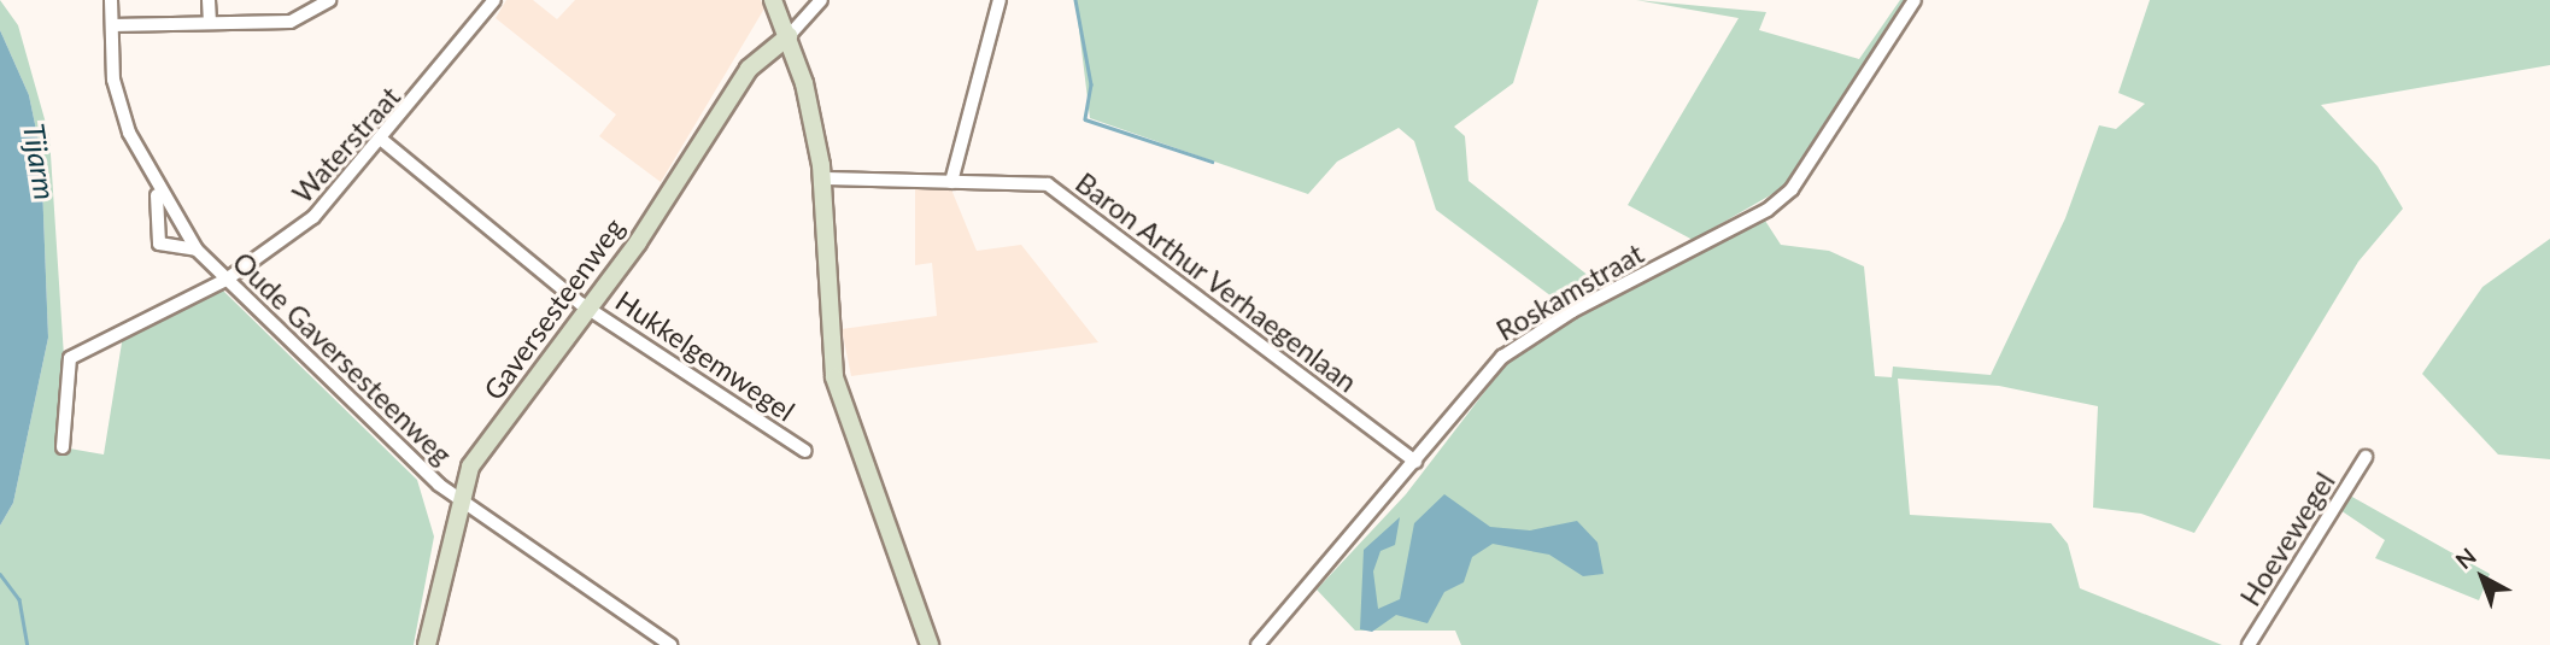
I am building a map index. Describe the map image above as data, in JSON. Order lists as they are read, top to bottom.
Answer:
{
  "streets": {
    "street": [
      "Waterstraat",
      "Baron Arthur Verhaegenlaan",
      "Roskamstraat",
      "Gaversesteenweg",
      "Hukkelgemwegel",
      "Oude Gaversesteenweg",
      "Hoevewegel"
    ]
  },
  "crossings": [
    ["Waterstraat", "Hukkelgemwegel"],
    ["Waterstraat", "Oude Gaversesteenweg"],
    ["Baron Arthur Verhaegenlaan", "Roskamstraat"],
    ["Gaversesteenweg", "Hukkelgemwegel"],
    ["Gaversesteenweg", "Oude Gaversesteenweg"]
  ],
  "water": ["Tijarm"],
  "north": "top left"
}
